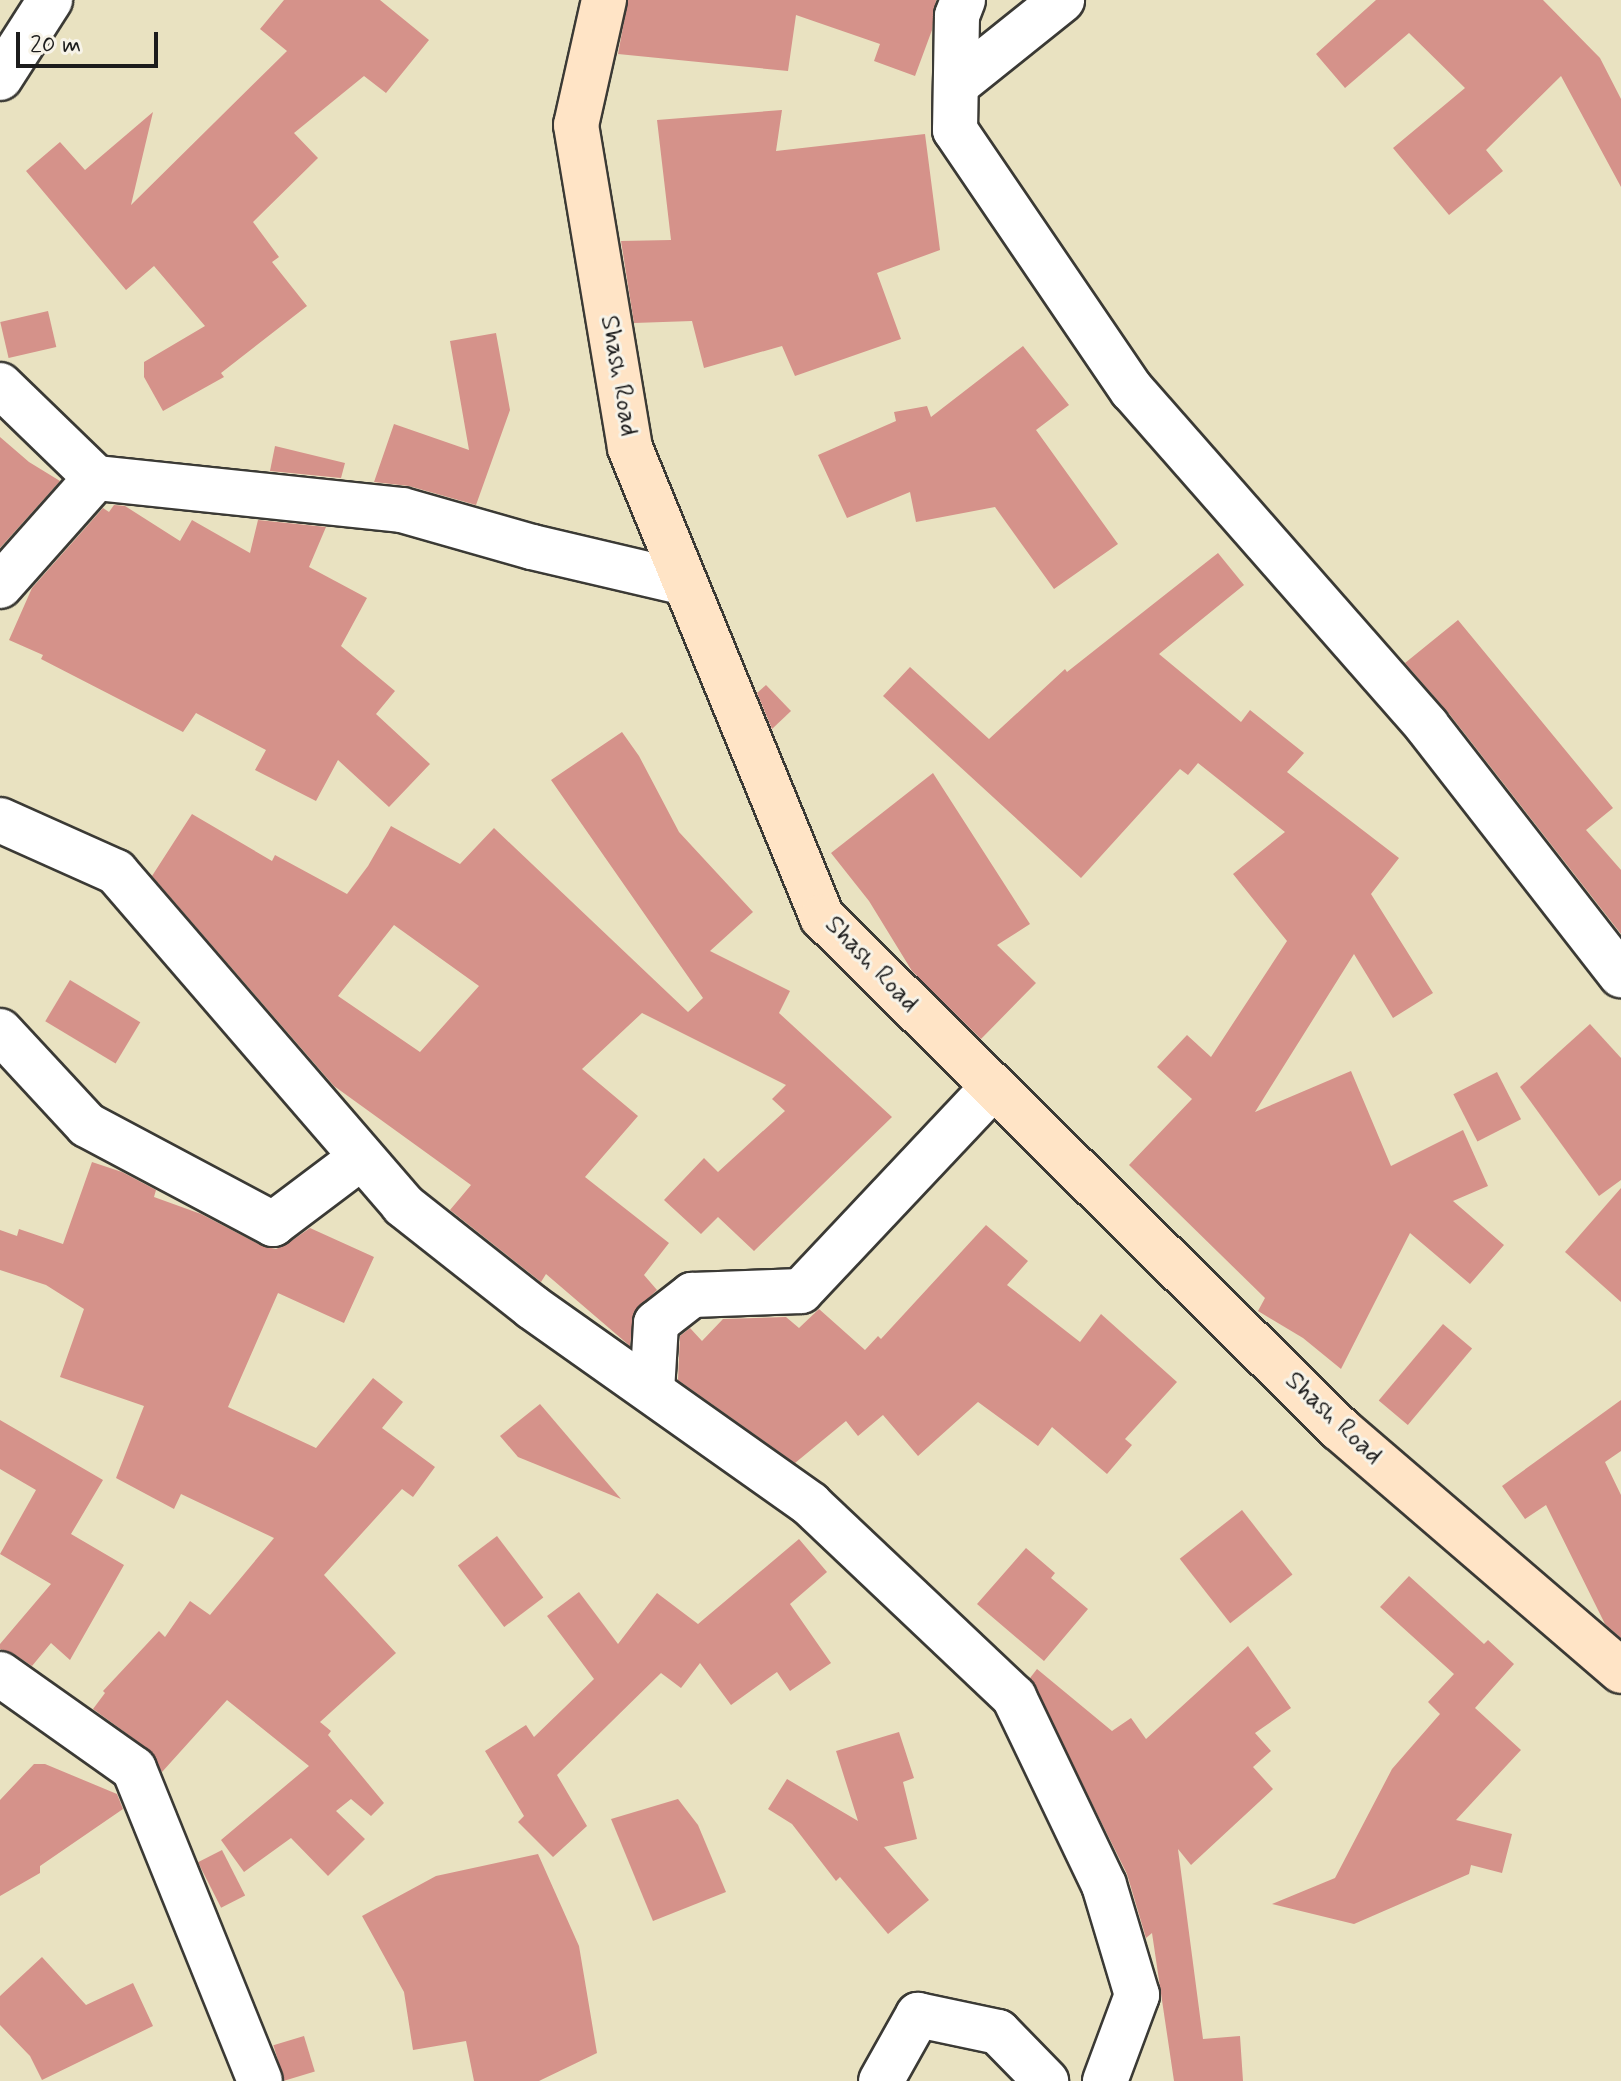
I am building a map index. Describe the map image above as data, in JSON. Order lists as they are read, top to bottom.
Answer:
{
  "streets": {
    "street": ["Shash Road"]
  },
  "scale_bar": "20 m"
}
